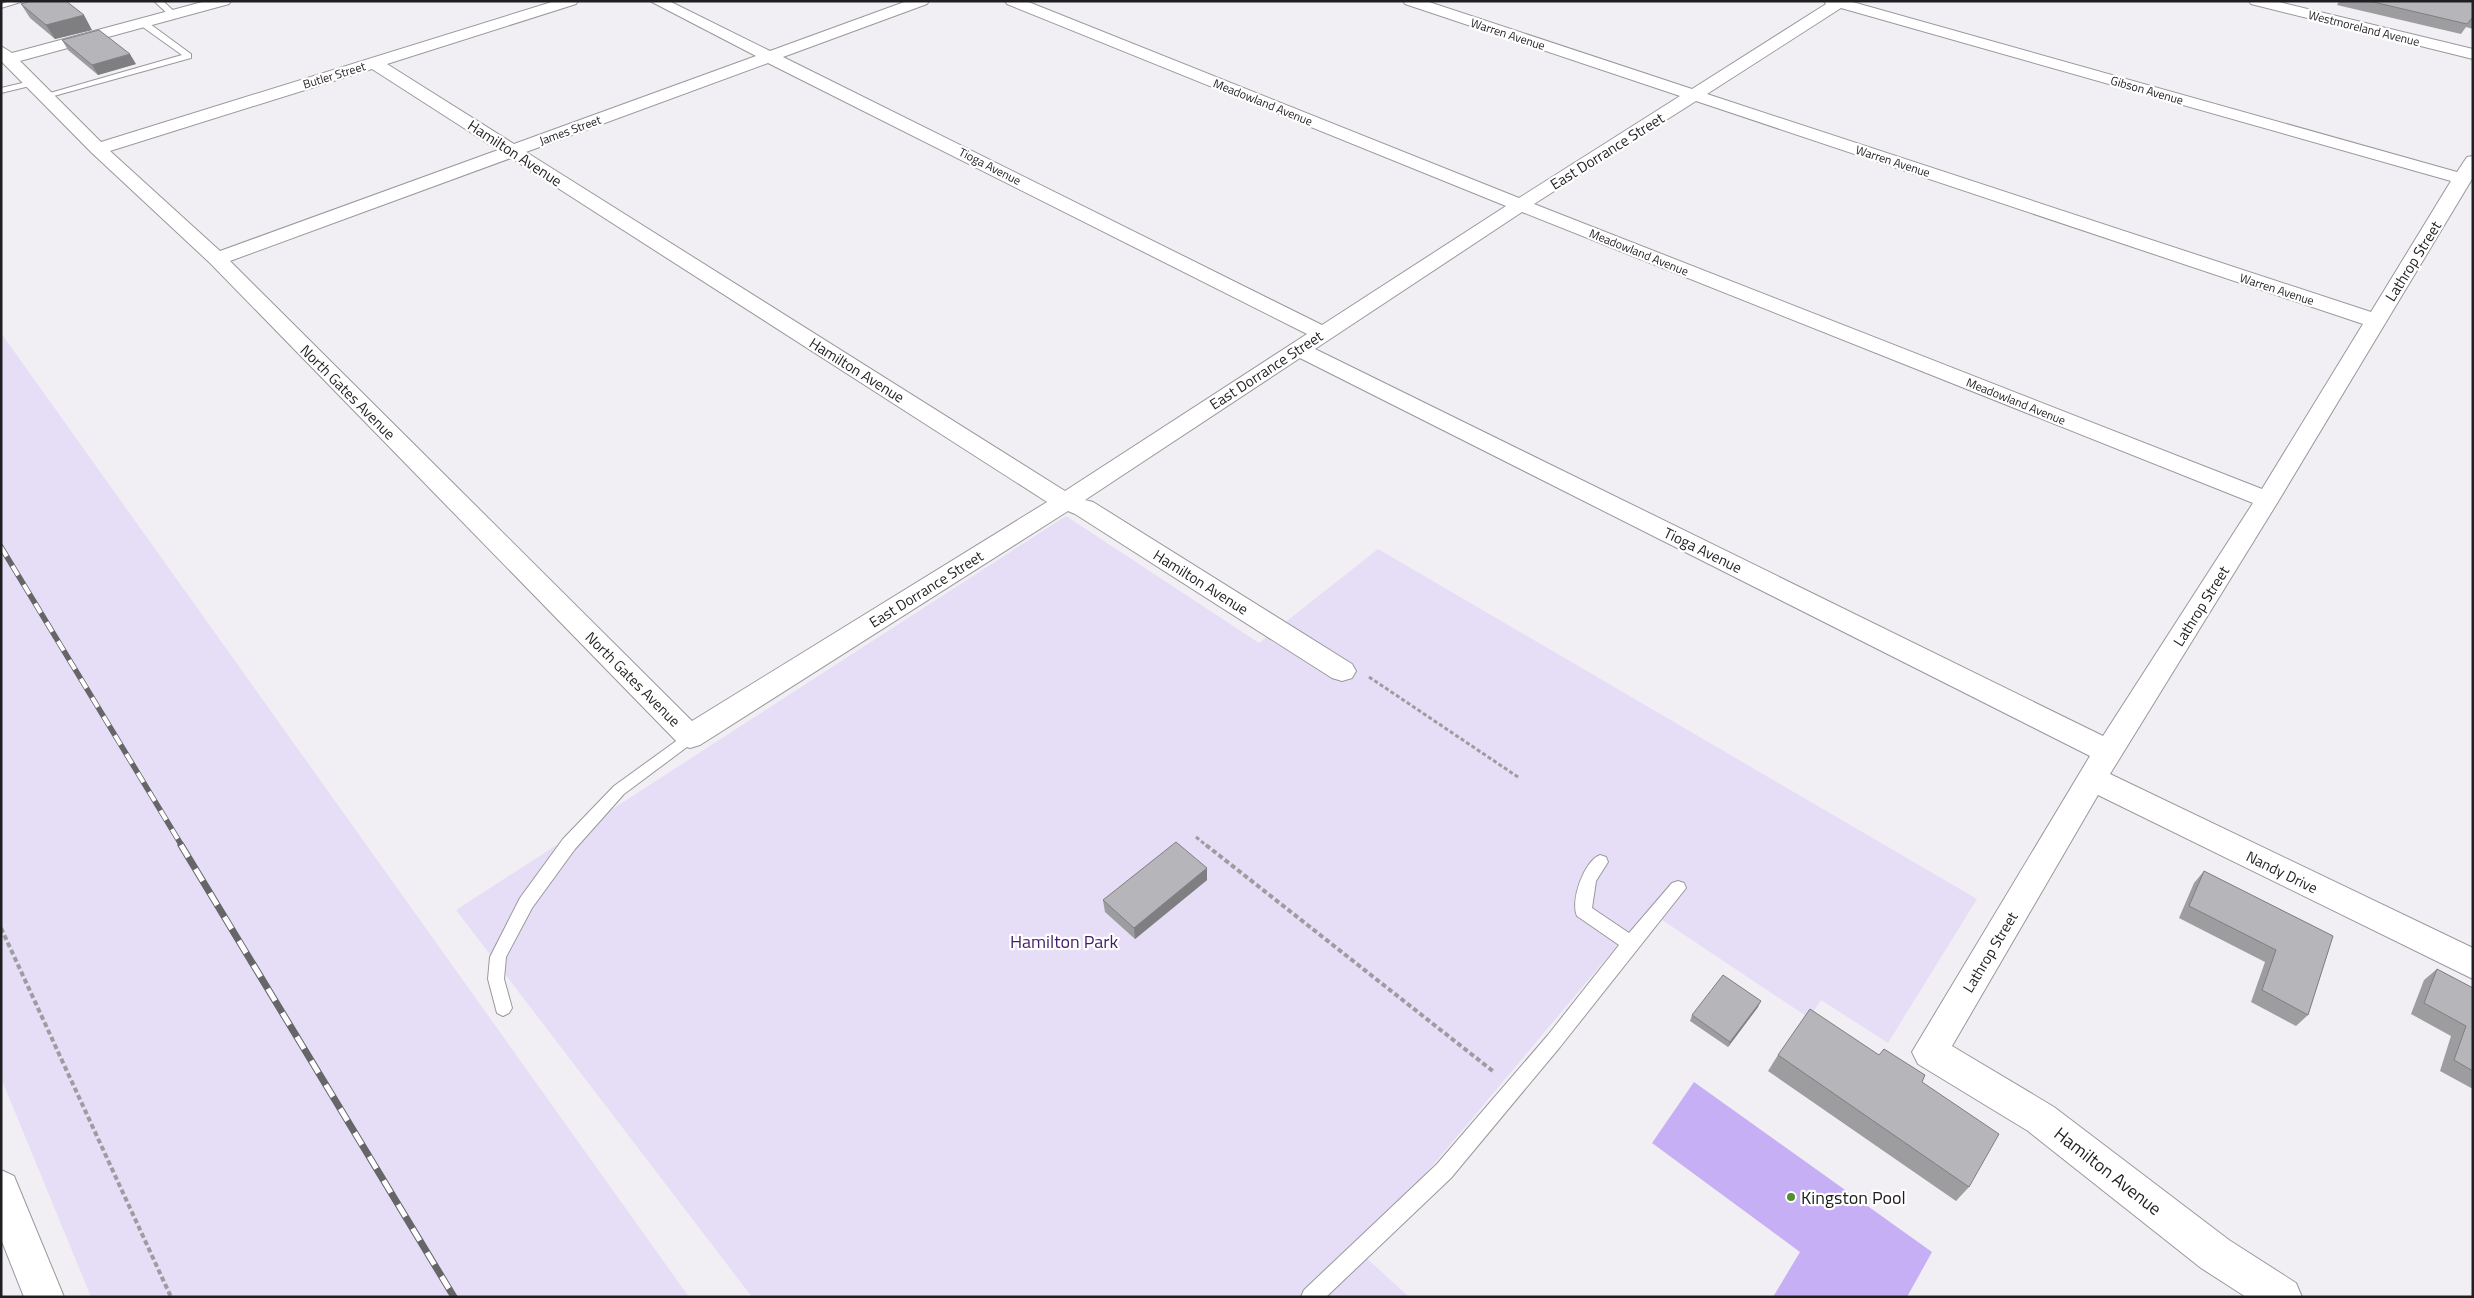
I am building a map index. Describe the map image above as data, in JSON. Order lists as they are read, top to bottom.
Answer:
{
  "streets": {
    "street": [
      "Westmoreland Avenue",
      "Warren Avenue",
      "Butler Street",
      "Gibson Avenue",
      "Meadowland Avenue",
      "James Street",
      "East Dorrance Street",
      "Hamilton Avenue",
      "Tioga Avenue",
      "Lathrop Street",
      "North Gates Avenue",
      "Nandy Drive"
    ]
  },
  "crossings": [
    ["Warren Avenue", "East Dorrance Street"],
    ["Warren Avenue", "Lathrop Street"],
    ["Butler Street", "Hamilton Avenue"],
    ["Butler Street", "North Gates Avenue"],
    ["Gibson Avenue", "East Dorrance Street"],
    ["Gibson Avenue", "Lathrop Street"],
    ["Meadowland Avenue", "East Dorrance Street"],
    ["Meadowland Avenue", "Lathrop Street"],
    ["James Street", "Hamilton Avenue"],
    ["James Street", "Tioga Avenue"],
    ["James Street", "North Gates Avenue"],
    ["East Dorrance Street", "Hamilton Avenue"],
    ["East Dorrance Street", "Tioga Avenue"],
    ["East Dorrance Street", "North Gates Avenue"],
    ["Hamilton Avenue", "Lathrop Street"],
    ["Tioga Avenue", "Lathrop Street"],
    ["Lathrop Street", "Nandy Drive"]
  ],
  "parks": ["Hamilton Park"],
  "places": ["Kingston Pool"]
}
